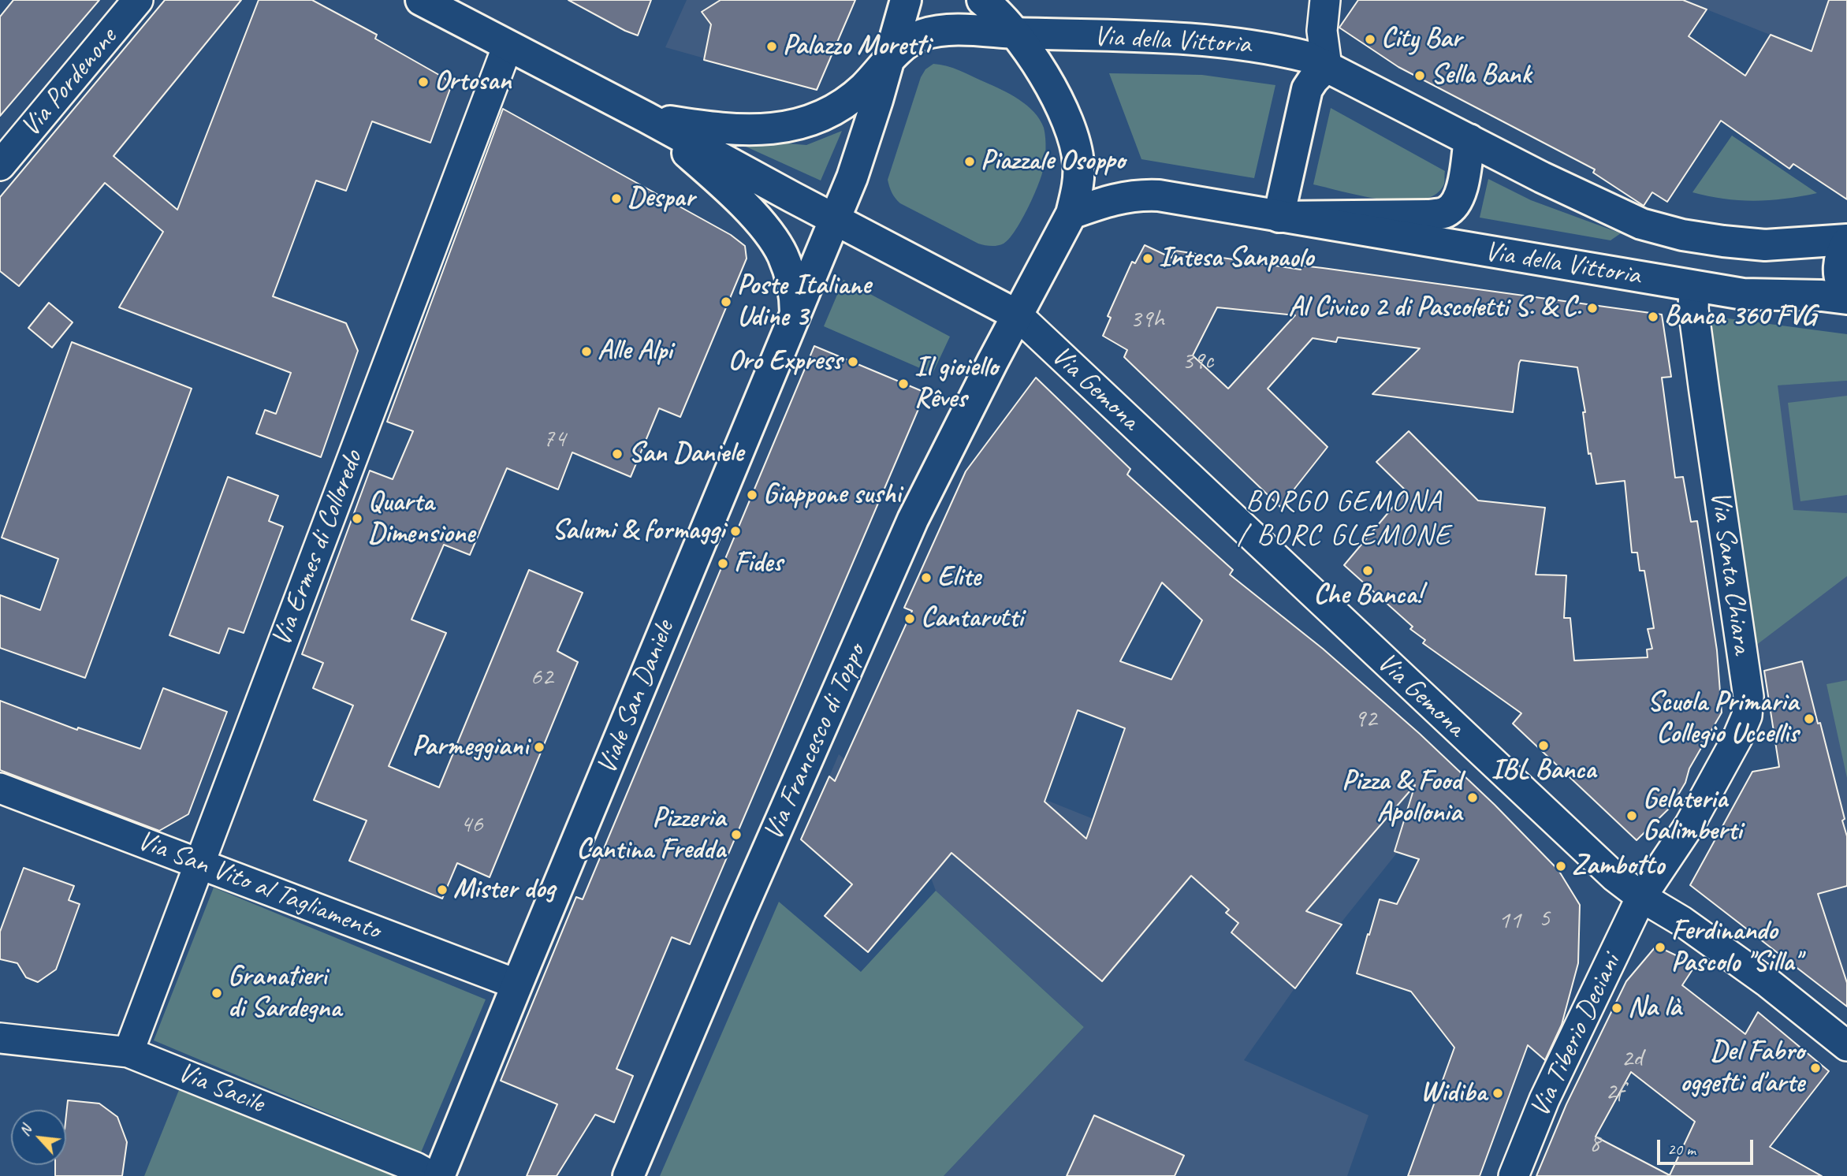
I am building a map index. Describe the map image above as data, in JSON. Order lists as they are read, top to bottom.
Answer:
{
  "streets": {
    "main road": ["Via della Vittoria", "Viale San Daniele", "Via Francesco di Toppo"],
    "street": [
      "Via Pordenone",
      "Via Gemona",
      "Via Ermes di Colloredo",
      "Via Santa Chiara",
      "Via San Vito al Tagliamento",
      "Via Tiberio Deciani",
      "Via Sacile"
    ]
  },
  "crossings": [
    ["Via della Vittoria", "Via Santa Chiara"],
    ["Via Gemona", "Via Santa Chiara"],
    ["Via Gemona", "Via Francesco di Toppo"],
    ["Via Gemona", "Via Tiberio Deciani"],
    ["Via Ermes di Colloredo", "Via San Vito al Tagliamento"],
    ["Via Ermes di Colloredo", "Via Sacile"],
    ["Via Santa Chiara", "Via Tiberio Deciani"],
    ["Viale San Daniele", "Via San Vito al Tagliamento"]
  ],
  "districts": ["BORGO GEMONA / BORC GLEMONE"],
  "places": [
    "City Bar",
    "Palazzo Moretti",
    "Sella Bank",
    "Ortosan",
    "Piazzale Osoppo",
    "Despar",
    "Intesa Sanpaolo",
    "Poste Italiane Udine 3",
    "Al Civico 2 di Pascoletti S. & C.",
    "Banca 360 FVG",
    "Alle Alpi",
    "Oro Express",
    "Il gioiello Rêves",
    "San Daniele",
    "Giappone sushi",
    "Quarta Dimensione",
    "Salumi & formaggi",
    "Fides",
    "Che Banca!",
    "Elite",
    "Cantarutti",
    "Scuola Primaria Collegio Uccellis",
    "IBL Banca",
    "Parmeggiani",
    "Pizza & Food Apollonia",
    "Gelateria Galimberti",
    "Pizzeria Cantina Fredda",
    "Zambotto",
    "Mister dog",
    "Ferdinando Pascolo \"Silla\"",
    "Granatieri di Sardegna",
    "Na là",
    "Del Fabro oggetti d'arte",
    "Widiba"
  ],
  "house_numbers": [
    "39h",
    "39c",
    "74",
    "62",
    "92",
    "46",
    "5",
    "11",
    "2d",
    "2f",
    "8"
  ],
  "scale_bar": "20 m",
  "north": "top left"
}
